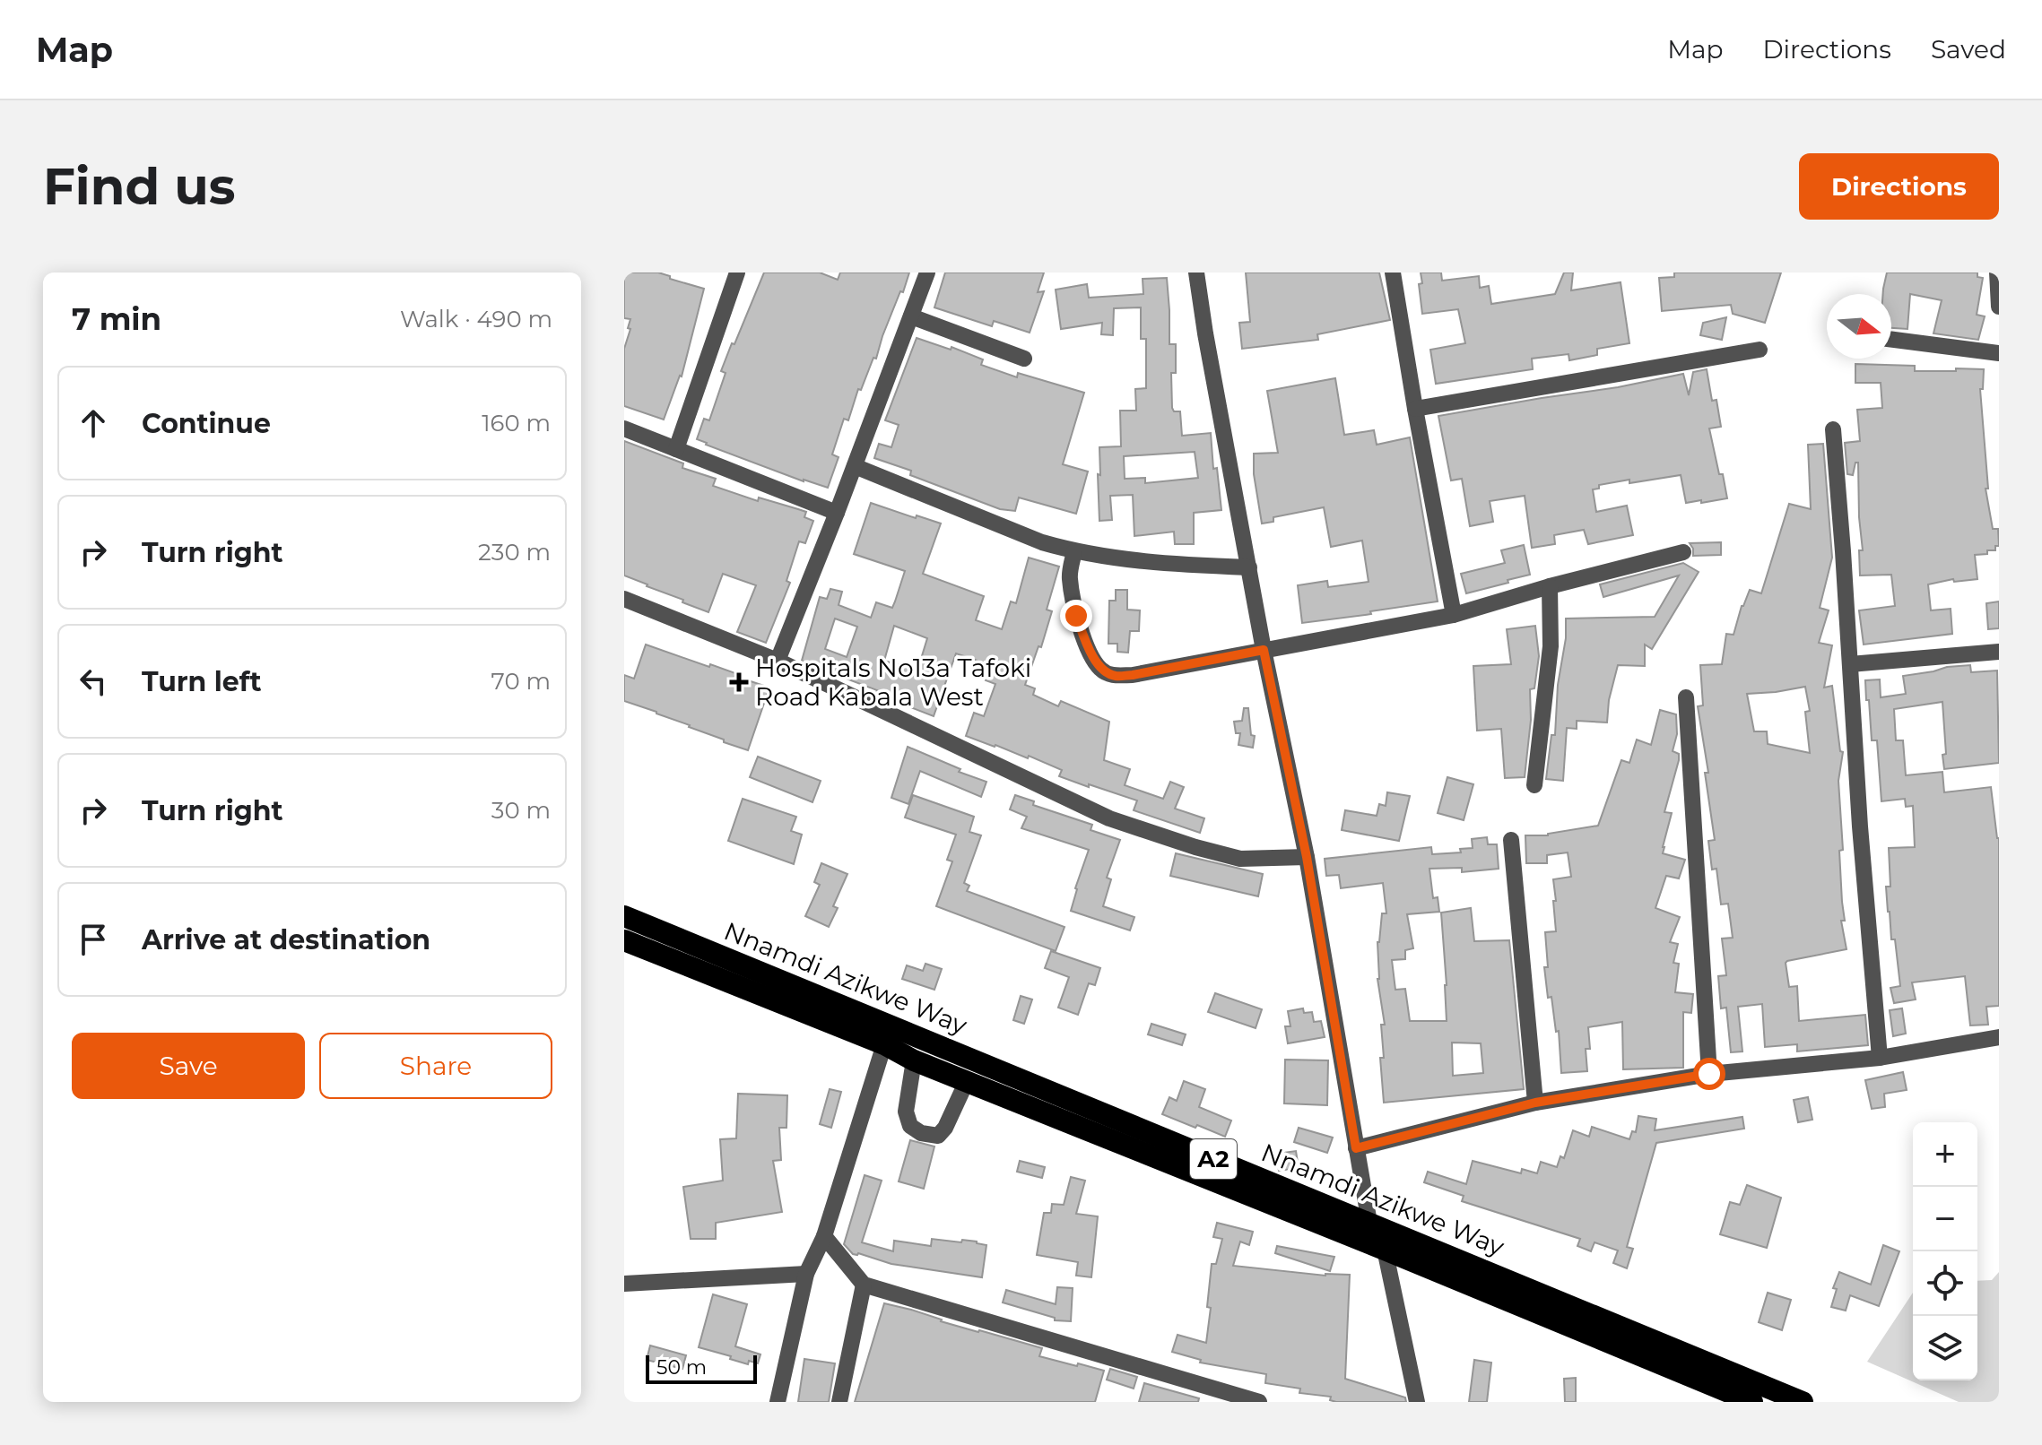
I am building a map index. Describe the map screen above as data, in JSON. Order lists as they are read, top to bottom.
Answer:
{
  "streets": {
    "highway": ["Nnamdi Azikwe Way", "A2"]
  },
  "places": {
    "health": ["Hospitals No13a Tafoki Road Kabala West"]
  },
  "scale_bar": "50 m",
  "north": "right",
  "page": {
    "header": "Map",
    "nav": ["Map", "Directions", "Saved"],
    "buttons": [
      "Directions",
      ["Save", "Share"]
    ],
    "title": "Find us",
    "heading": ["7 min", "Walk · 490 m"],
    "list": [
      ["Continue", "160 m"],
      ["Turn right", "230 m"],
      ["Turn left", "70 m"],
      ["Turn right", "30 m"],
      "Arrive at destination"
    ],
    "map_buttons": ["+", "−"],
    "scale": "50 m"
  }
}
